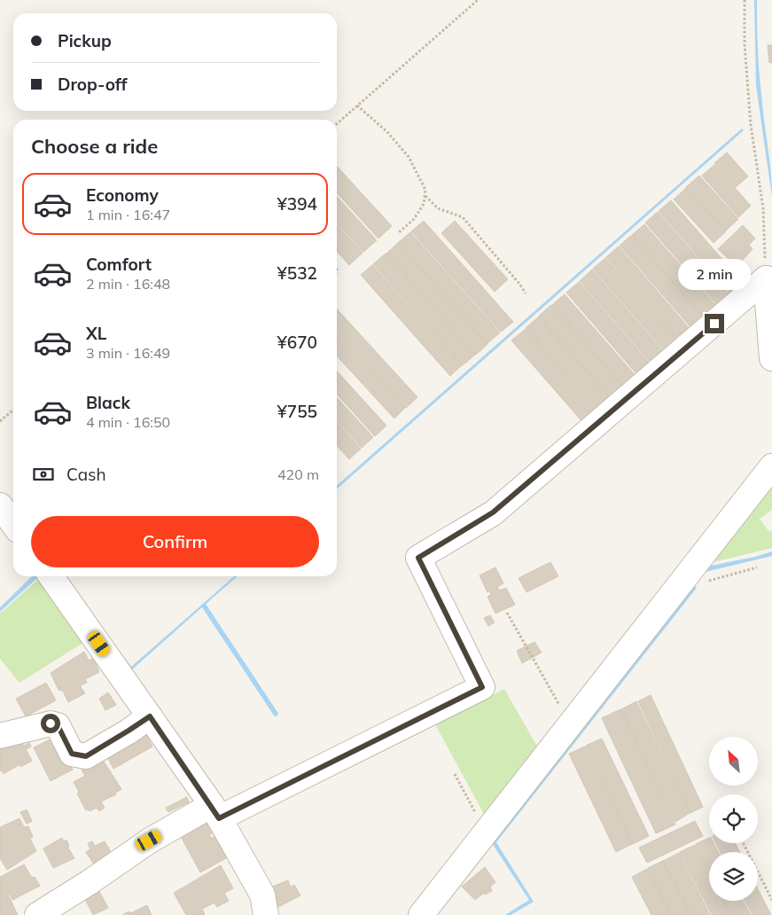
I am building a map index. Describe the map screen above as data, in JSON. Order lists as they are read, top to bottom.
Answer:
{
  "north": "top left",
  "page": {
    "banner": ["Pickup", "Drop-off"],
    "heading": "Choose a ride",
    "list": [
      {
        "name": "Economy",
        "note": "1 min · 16:47",
        "value": "¥394"
      },
      {
        "name": "Comfort",
        "note": "2 min · 16:48",
        "value": "¥532"
      },
      {
        "name": "XL",
        "note": "3 min · 16:49",
        "value": "¥670"
      },
      {
        "name": "Black",
        "note": "4 min · 16:50",
        "value": "¥755"
      }
    ],
    "bubble": "2 min",
    "pay": ["Cash", "420 m"],
    "buttons": "Confirm"
  }
}
